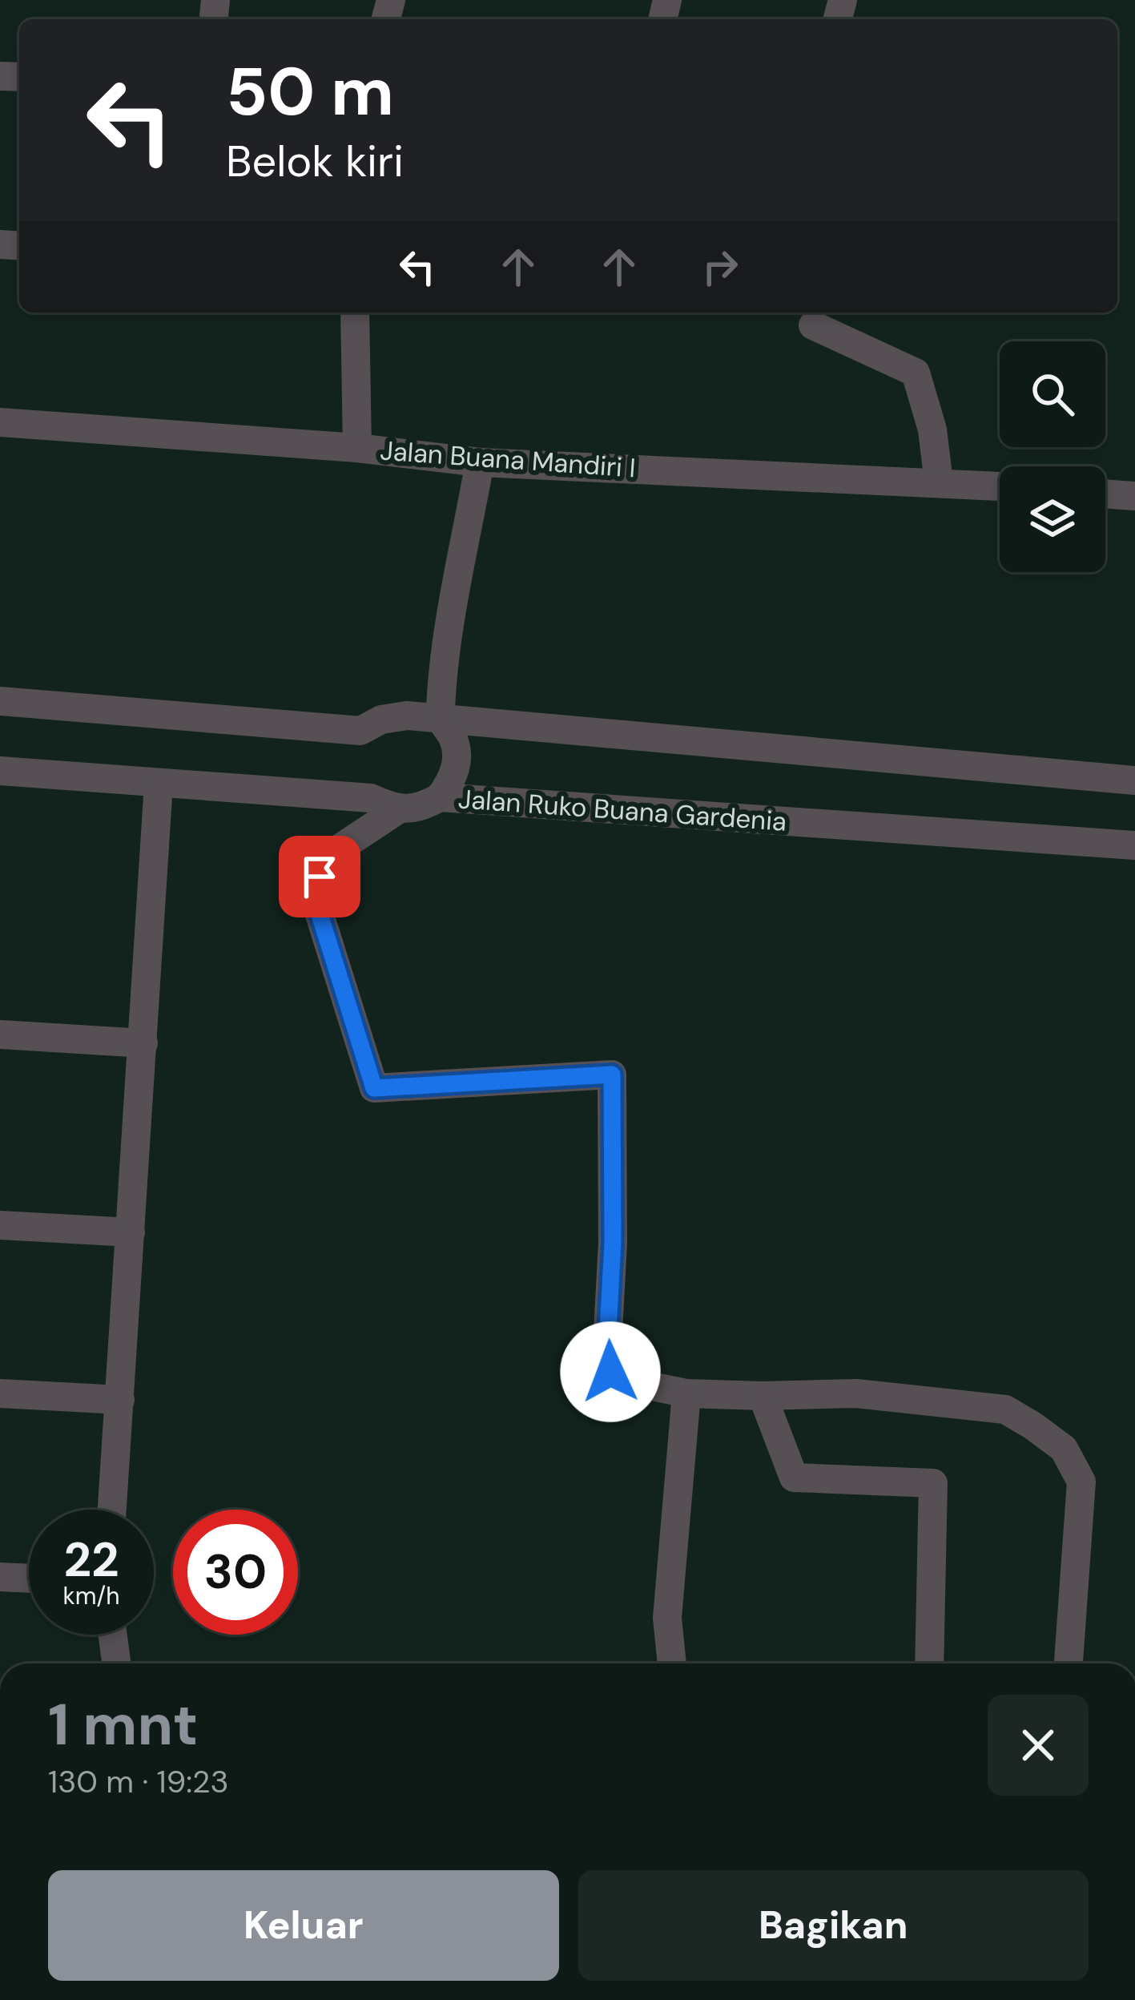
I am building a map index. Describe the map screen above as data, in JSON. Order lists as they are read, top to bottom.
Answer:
{
  "streets": {
    "street": ["Jalan Buana Mandiri I", "Jalan Ruko Buana Gardenia"]
  },
  "page": {
    "turn": ["50 m", "Belok kiri"],
    "speed": "22 km/h",
    "limit": "30",
    "heading": ["1 mnt", "130 m · 19:23"],
    "buttons": ["Keluar", "Bagikan"]
  }
}
